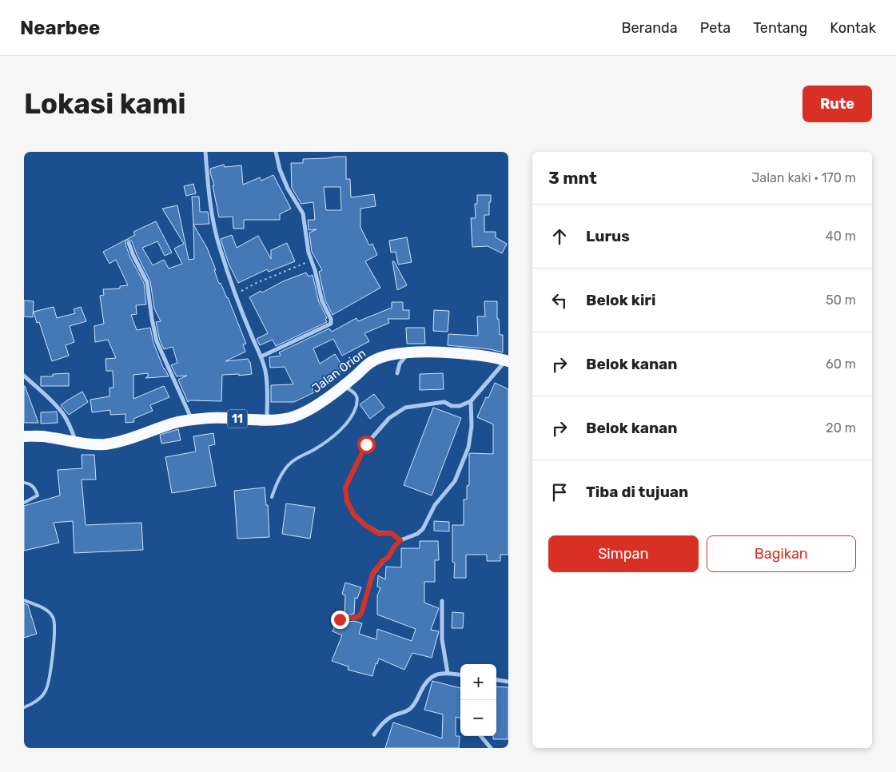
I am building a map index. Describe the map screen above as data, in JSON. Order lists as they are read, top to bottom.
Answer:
{
  "streets": {
    "highway": ["Jalan Orion", "11"]
  },
  "page": {
    "header": "Nearbee",
    "nav": [
      "Beranda",
      "Peta",
      "Tentang",
      "Kontak"
    ],
    "buttons": [
      "Rute",
      ["Simpan", "Bagikan"]
    ],
    "title": "Lokasi kami",
    "heading": ["3 mnt", "Jalan kaki · 170 m"],
    "list": [
      ["Lurus", "40 m"],
      ["Belok kiri", "50 m"],
      ["Belok kanan", "60 m"],
      ["Belok kanan", "20 m"],
      "Tiba di tujuan"
    ],
    "map_buttons": ["+", "−"]
  }
}
